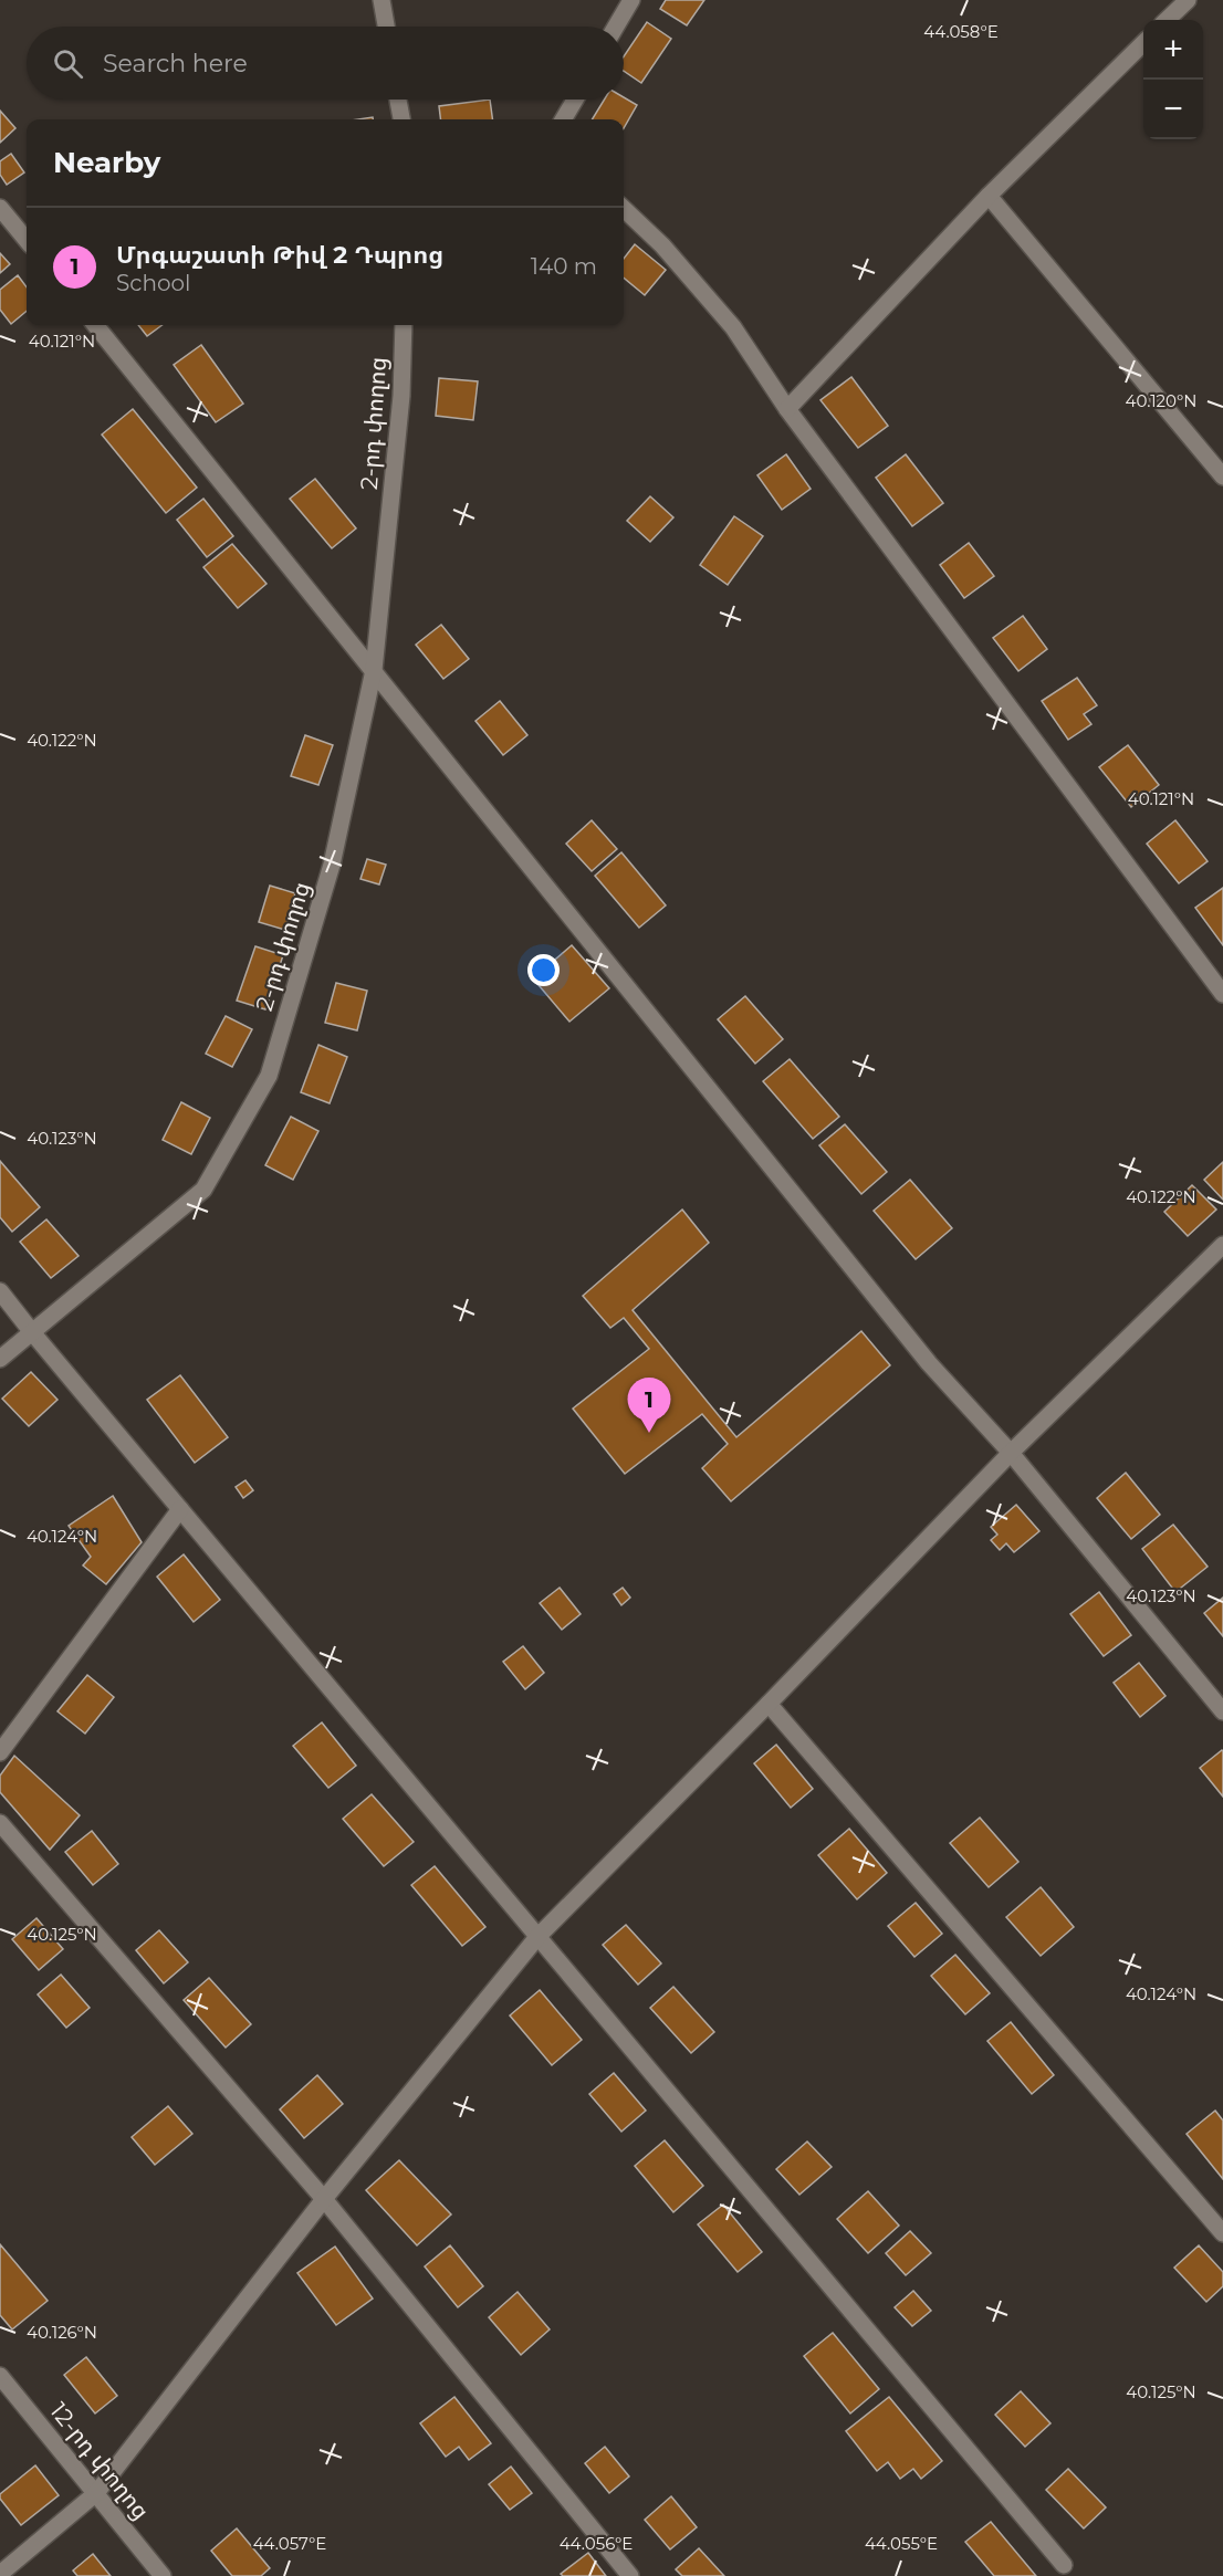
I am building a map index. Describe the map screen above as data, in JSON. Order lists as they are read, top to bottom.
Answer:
{
  "streets": {
    "street": ["2-րդ փողոց", "12-րդ փողոց"]
  },
  "page": {
    "map_buttons": ["+", "−"],
    "search": "Search here",
    "heading": "Nearby",
    "list": [
      {
        "mark": "1",
        "name": "Մրգաշատի Թիվ 2 Դպրոց",
        "note": "School",
        "value": "140 m"
      }
    ],
    "pins": "1"
  },
  "coordinates": [
    "44.058°E",
    "40.121°N",
    "40.120°N",
    "40.122°N",
    "40.123°N",
    "40.124°N",
    "40.125°N",
    "40.126°N",
    "44.057°E",
    "44.056°E",
    "44.055°E"
  ]
}
